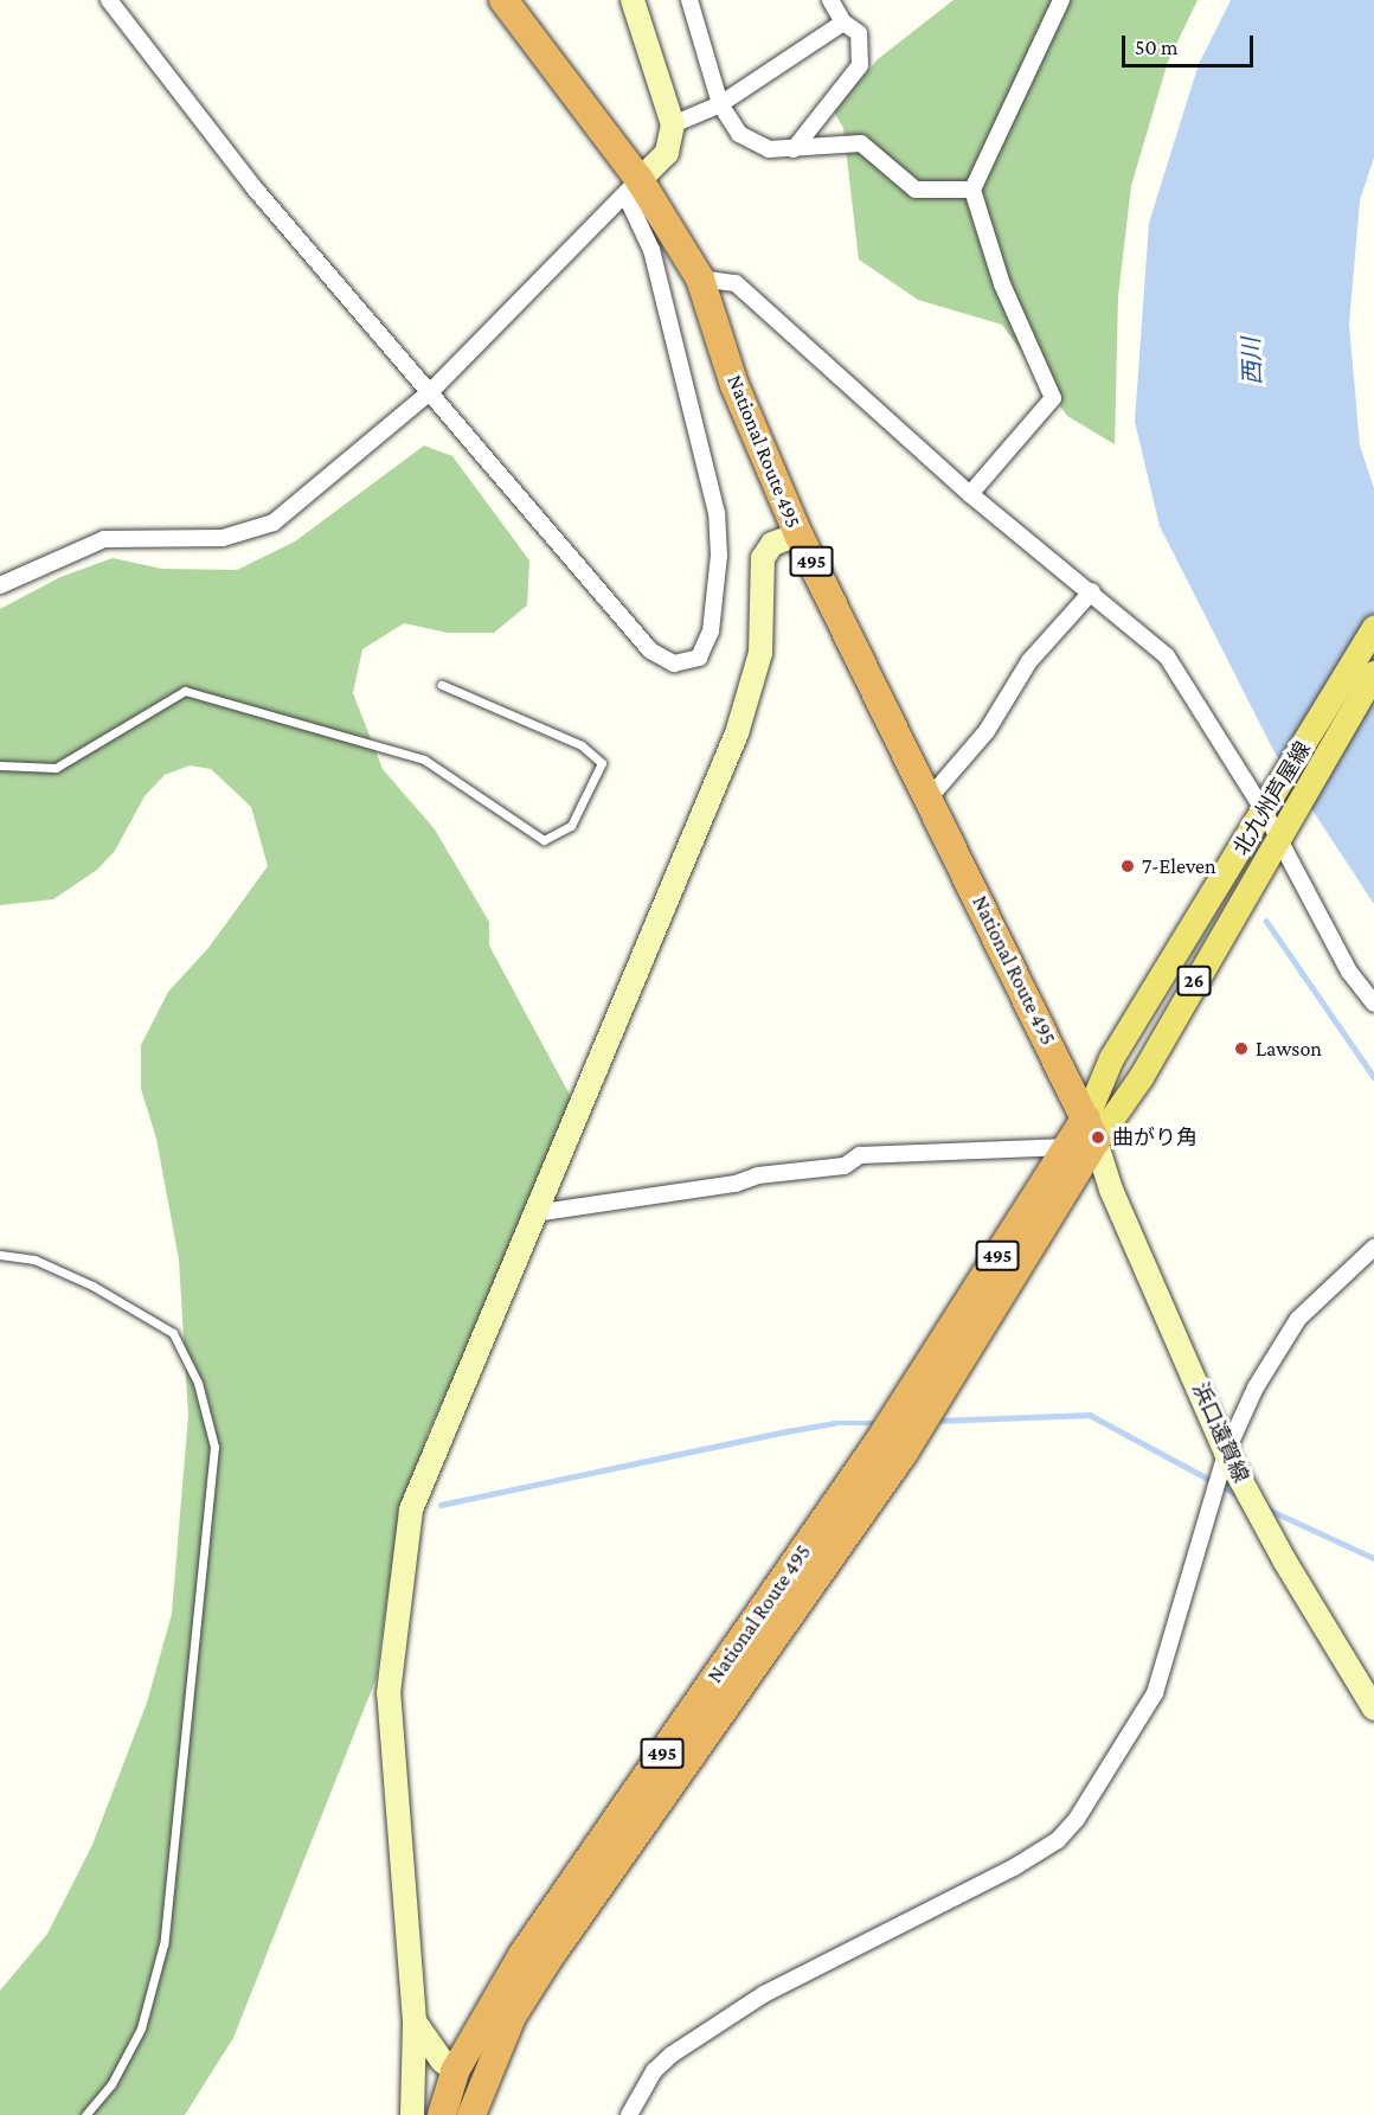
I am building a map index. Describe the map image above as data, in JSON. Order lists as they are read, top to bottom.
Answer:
{
  "streets": {
    "highway": ["National Route 495", "495"],
    "main road": ["北九州芦屋線", "26"],
    "street": ["浜口遠賀線"]
  },
  "crossings": [
    ["National Route 495", "北九州芦屋線"],
    ["National Route 495", "浜口遠賀線"],
    ["北九州芦屋線", "浜口遠賀線"]
  ],
  "water": ["西川"],
  "places": ["7-Eleven", "Lawson", "曲がり角"],
  "scale_bar": "50 m"
}
